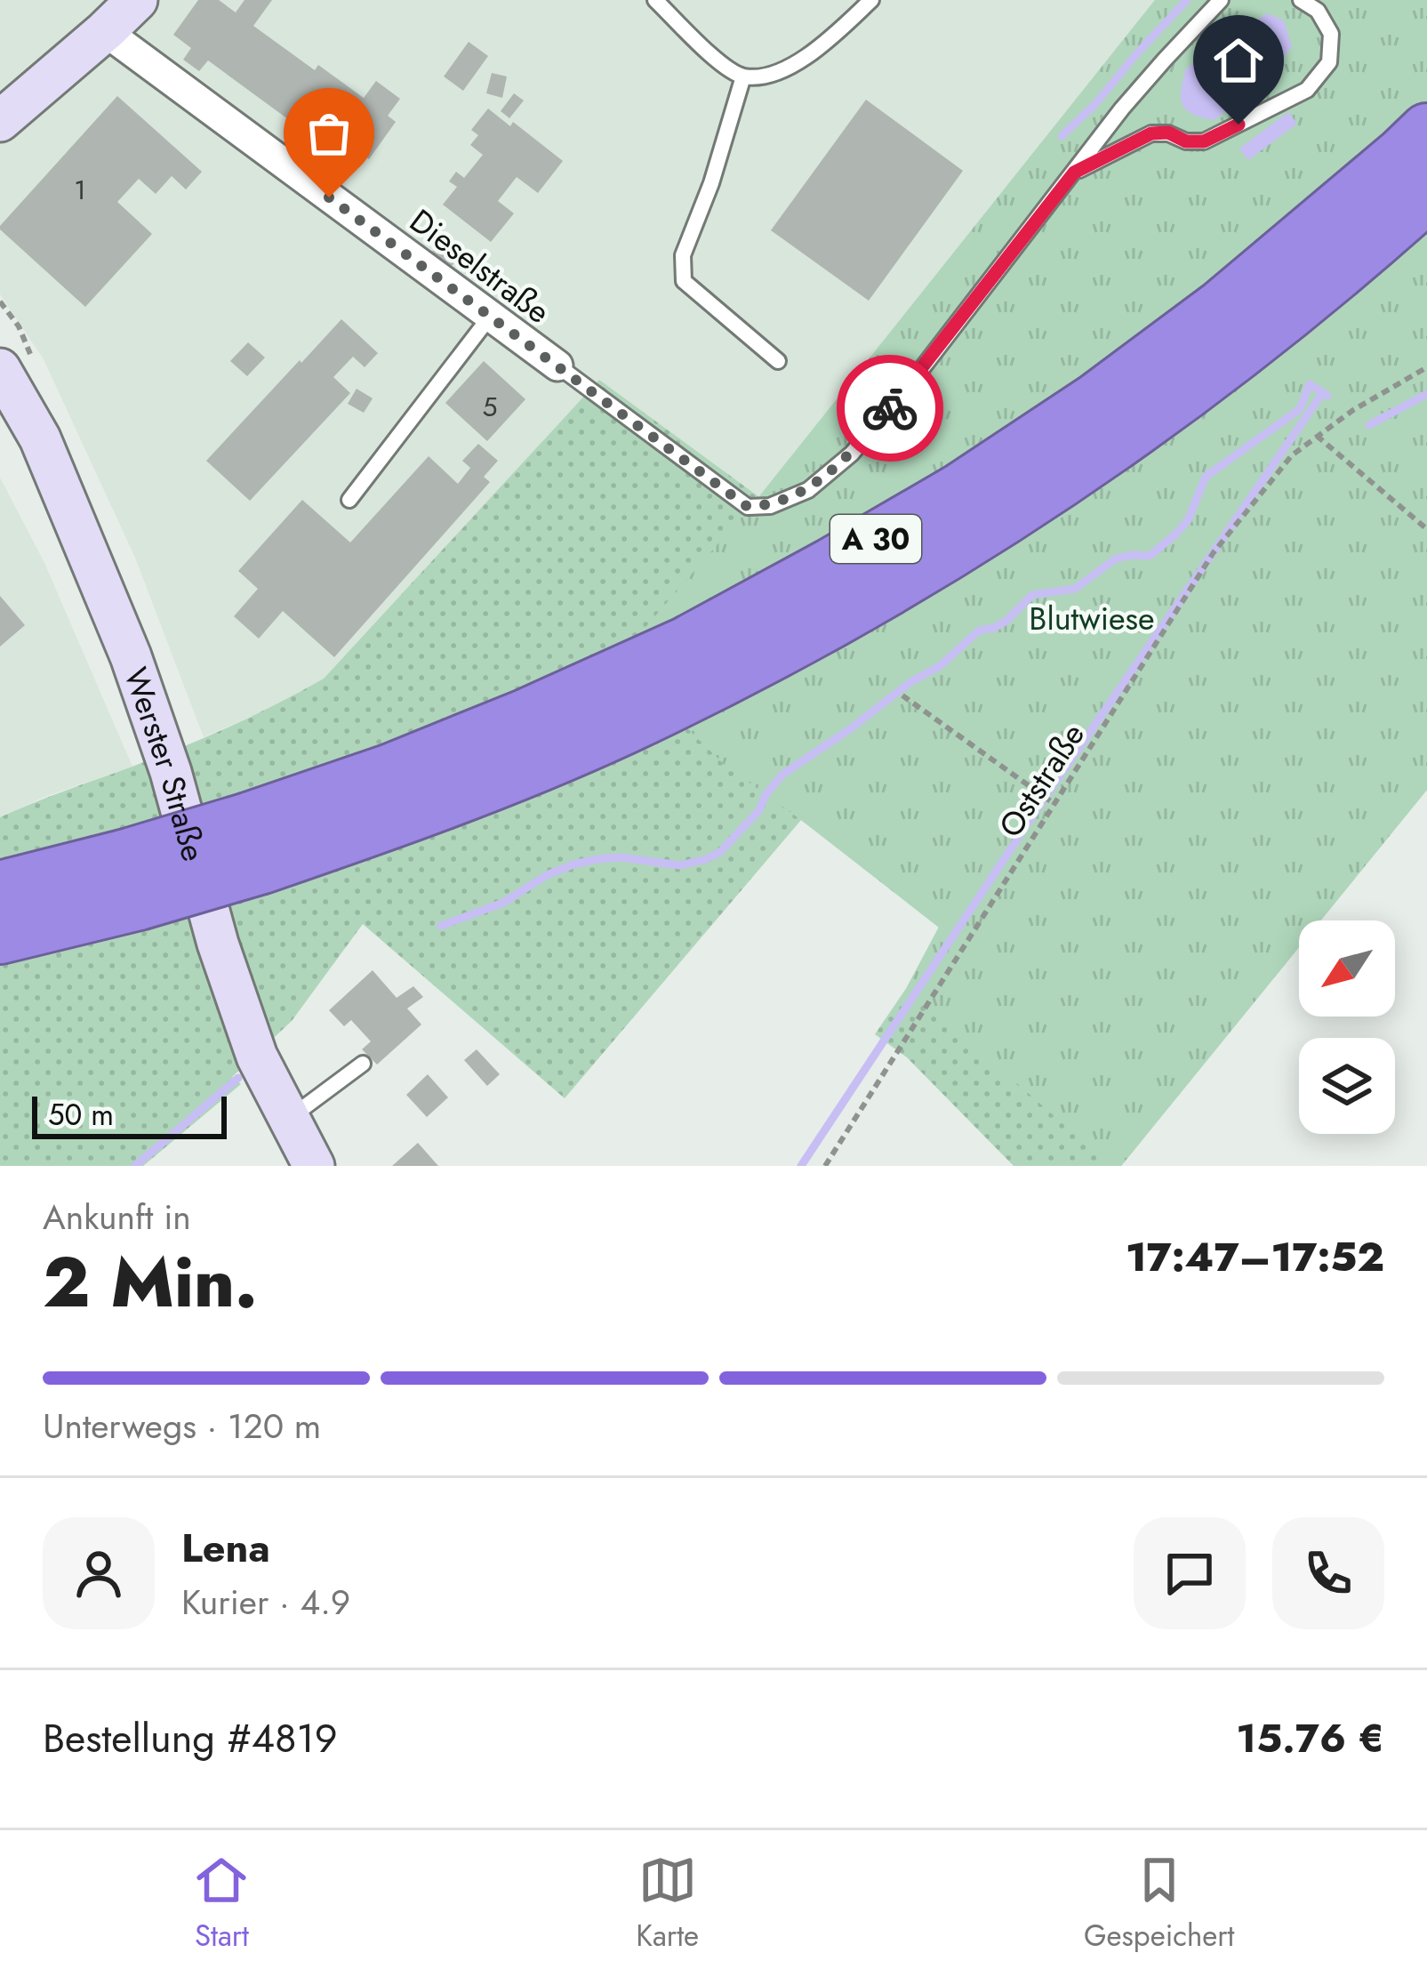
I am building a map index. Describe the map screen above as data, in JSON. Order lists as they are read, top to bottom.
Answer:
{
  "streets": {
    "highway": ["A 30"],
    "main road": ["Werster Straße"],
    "street": ["Dieselstraße"],
    "path": ["Oststraße"]
  },
  "parks": ["Blutwiese"],
  "house_numbers": ["1", "5"],
  "scale_bar": "50 m",
  "north": "bottom left",
  "page": {
    "scale": "50 m",
    "heading": ["2 Min.", "Ankunft in", "17:47–17:52"],
    "panel": [
      "Lena",
      "Kurier · 4.9",
      "Bestellung #4819",
      "15.76 €"
    ],
    "bar": "Unterwegs · 120 m",
    "tabs": ["Start", "Karte", "Gespeichert"]
  }
}
